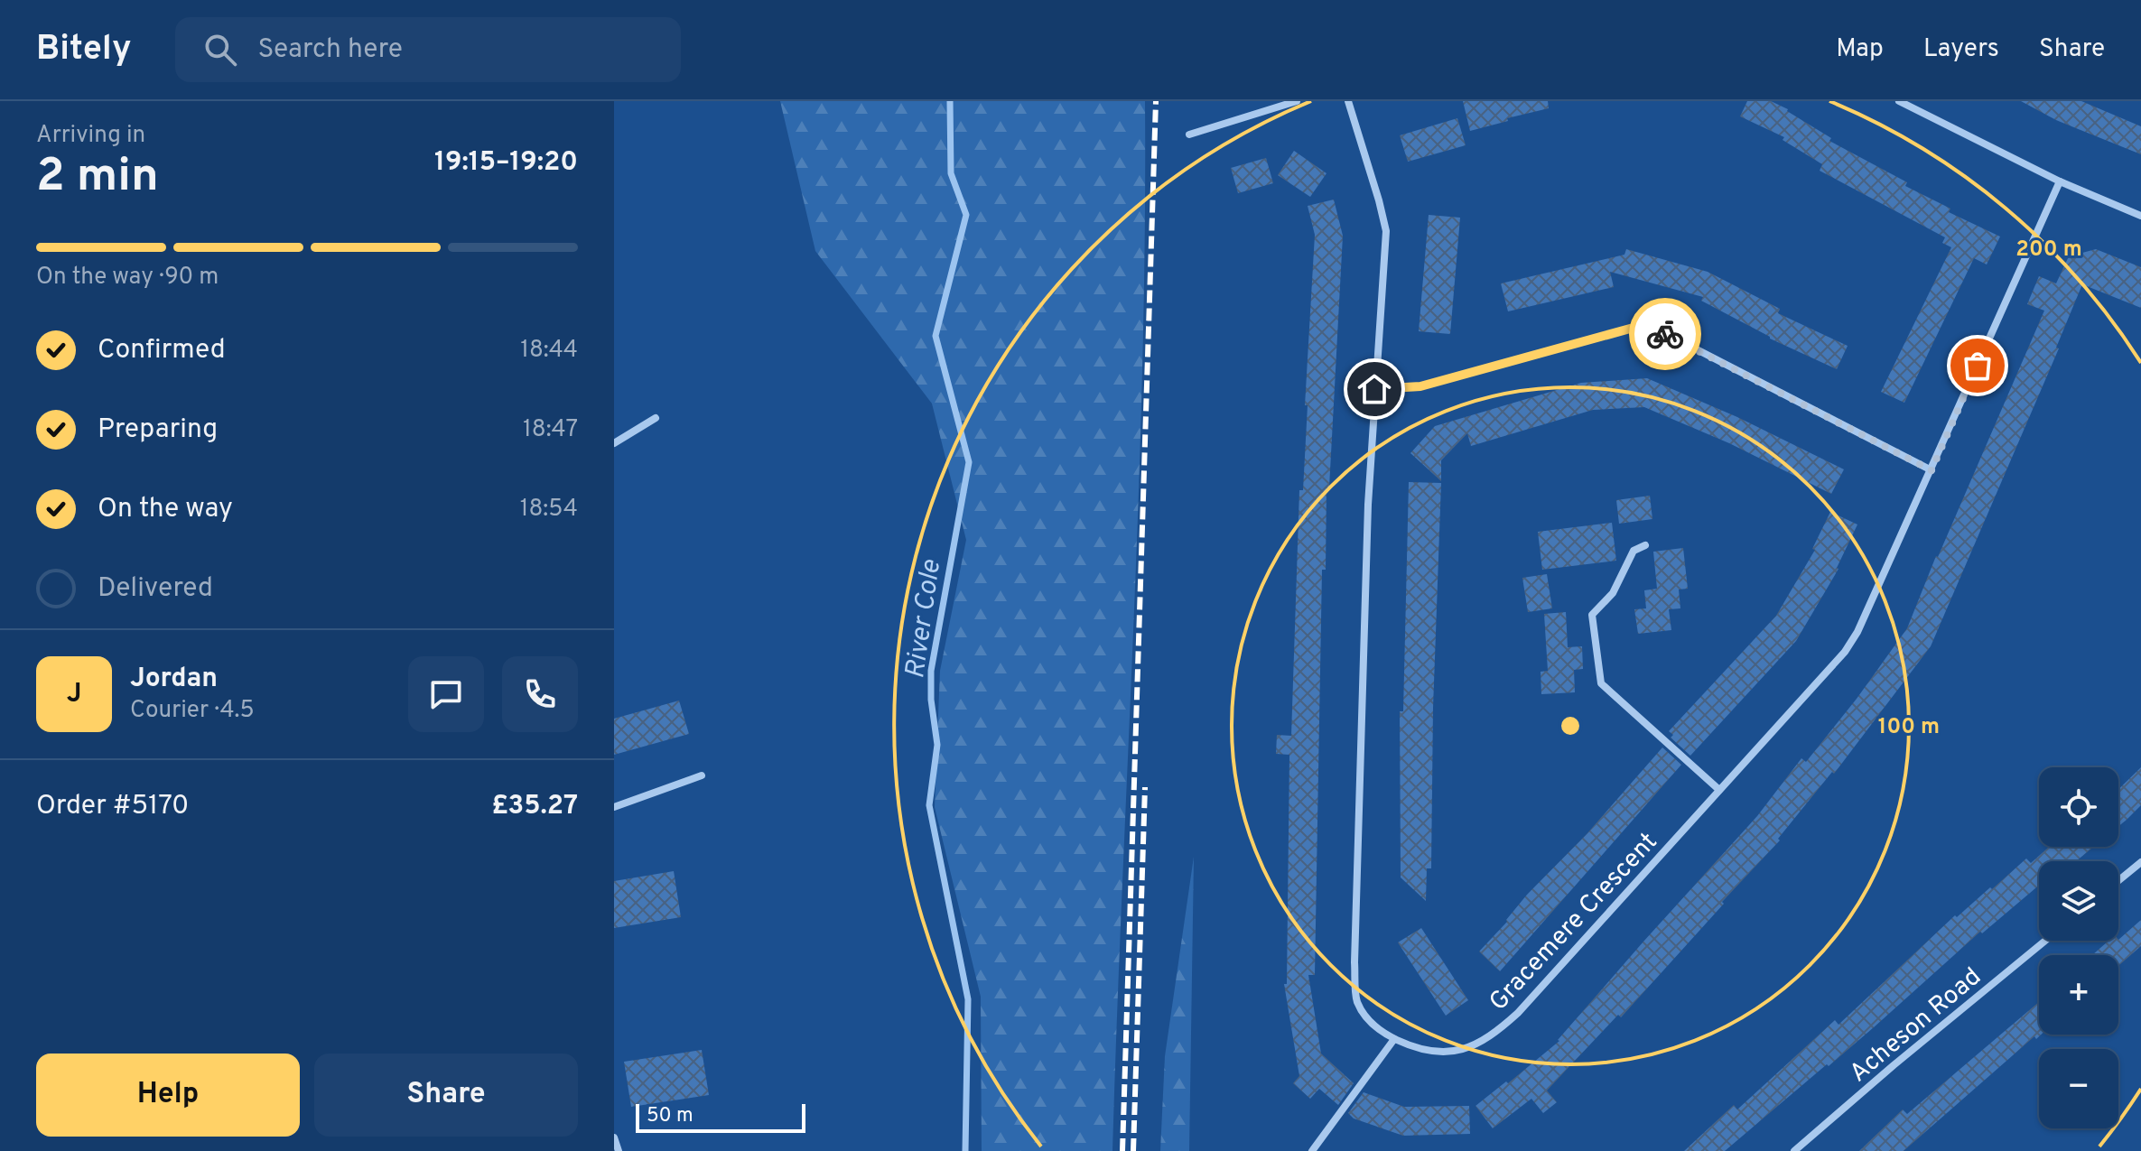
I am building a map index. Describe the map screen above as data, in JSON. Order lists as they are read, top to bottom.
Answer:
{
  "streets": {
    "street": ["Gracemere Crescent", "Acheson Road"]
  },
  "water": ["River Cole"],
  "scale_bar": "50 m",
  "page": {
    "header": "Bitely",
    "search": "Search here",
    "nav": ["Map", "Layers", "Share"],
    "heading": ["2 min", "Arriving in", "19:15–19:20"],
    "panel": [
      "Jordan",
      "Courier · 4.5",
      "Order #5170",
      "£35.27"
    ],
    "bar": "On the way · 90 m",
    "list": [
      ["Confirmed", "18:44"],
      ["Preparing", "18:47"],
      ["On the way", "18:54"],
      "Delivered"
    ],
    "round": "J",
    "map_buttons": ["+", "−"],
    "buttons": ["Help", "Share"],
    "scale": "50 m"
  },
  "rings": ["200 m", "100 m"]
}
